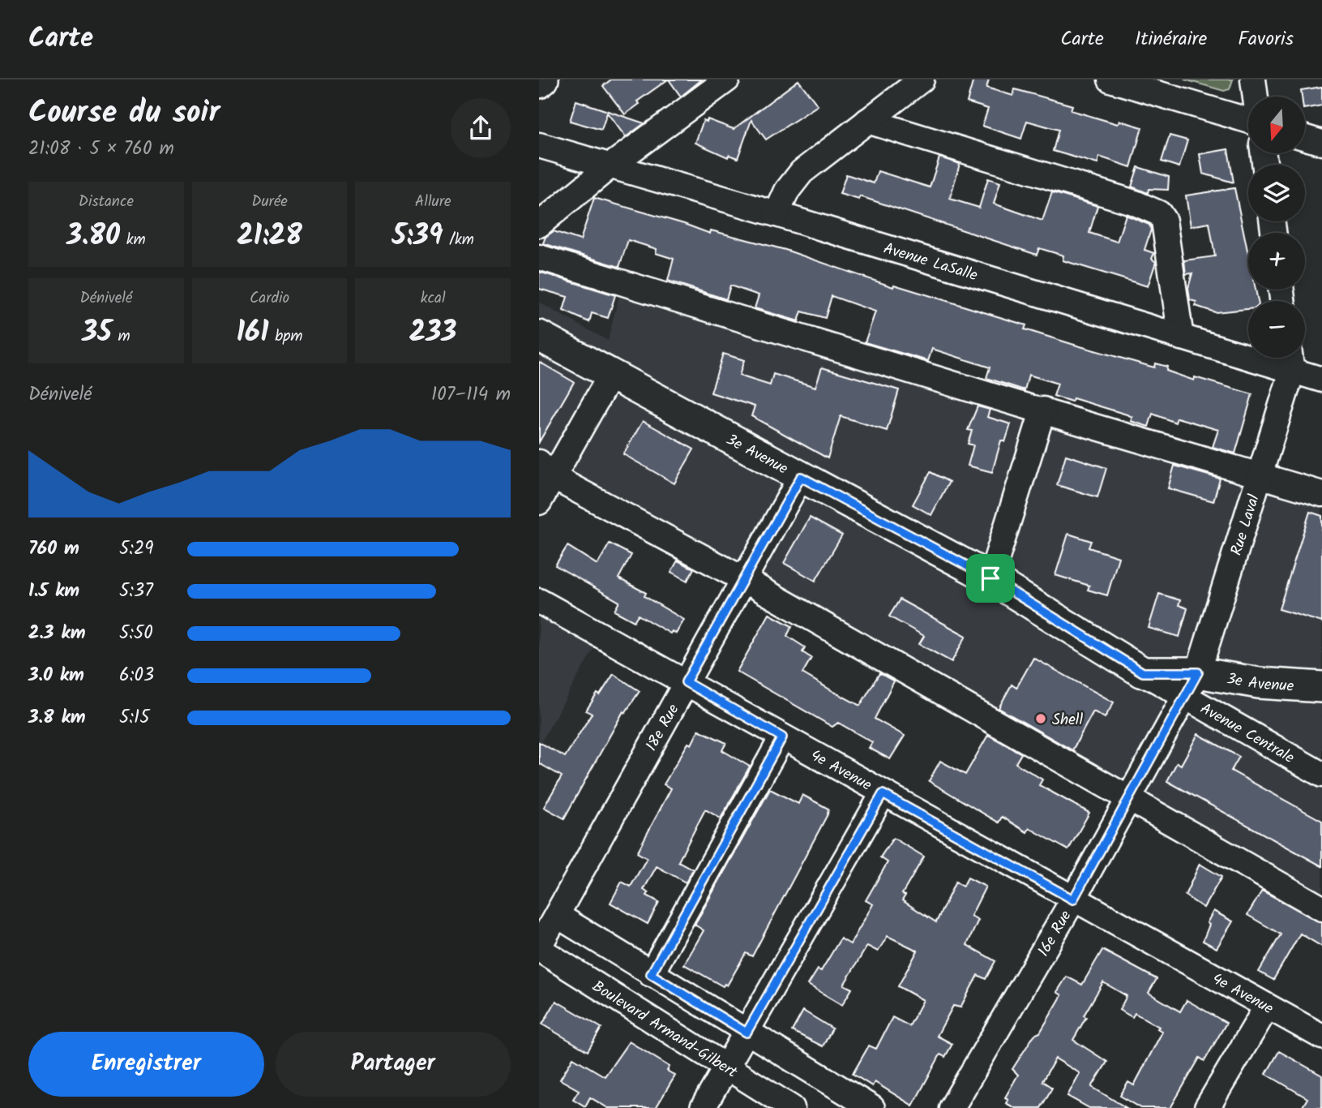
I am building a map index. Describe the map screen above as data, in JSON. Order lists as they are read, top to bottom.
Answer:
{
  "streets": {
    "main road": ["3e Avenue"],
    "street": [
      "Avenue LaSalle",
      "Rue Laval",
      "18e Rue",
      "Avenue Centrale",
      "4e Avenue",
      "16e Rue",
      "Boulevard Armand-Gilbert"
    ]
  },
  "crossings": [
    ["Avenue LaSalle", "Rue Laval"],
    ["3e Avenue", "Rue Laval"],
    ["3e Avenue", "18e Rue"],
    ["3e Avenue", "Avenue Centrale"],
    ["3e Avenue", "16e Rue"],
    ["Rue Laval", "Avenue Centrale"],
    ["Rue Laval", "16e Rue"],
    ["18e Rue", "4e Avenue"],
    ["18e Rue", "Boulevard Armand-Gilbert"],
    ["Avenue Centrale", "16e Rue"],
    ["4e Avenue", "16e Rue"]
  ],
  "places": ["Shell"],
  "north": "bottom",
  "page": {
    "header": "Carte",
    "nav": ["Carte", "Itinéraire", "Favoris"],
    "heading": ["Course du soir", "21:08 · 5 × 760 m"],
    "map_buttons": ["+", "−"],
    "stats": [
      ["Distance", "3.80 km"],
      ["Durée", "21:28"],
      ["Allure", "5:39 /km"],
      ["Dénivelé", "35 m"],
      ["Cardio", "161 bpm"],
      ["kcal", "233"]
    ],
    "chart": ["Dénivelé", "107–114 m"],
    "list": [
      {
        "name": "760 m",
        "note": "5:29"
      },
      {
        "name": "1.5 km",
        "note": "5:37"
      },
      {
        "name": "2.3 km",
        "note": "5:50"
      },
      {
        "name": "3.0 km",
        "note": "6:03"
      },
      {
        "name": "3.8 km",
        "note": "5:15"
      }
    ],
    "buttons": ["Enregistrer", "Partager"]
  }
}
